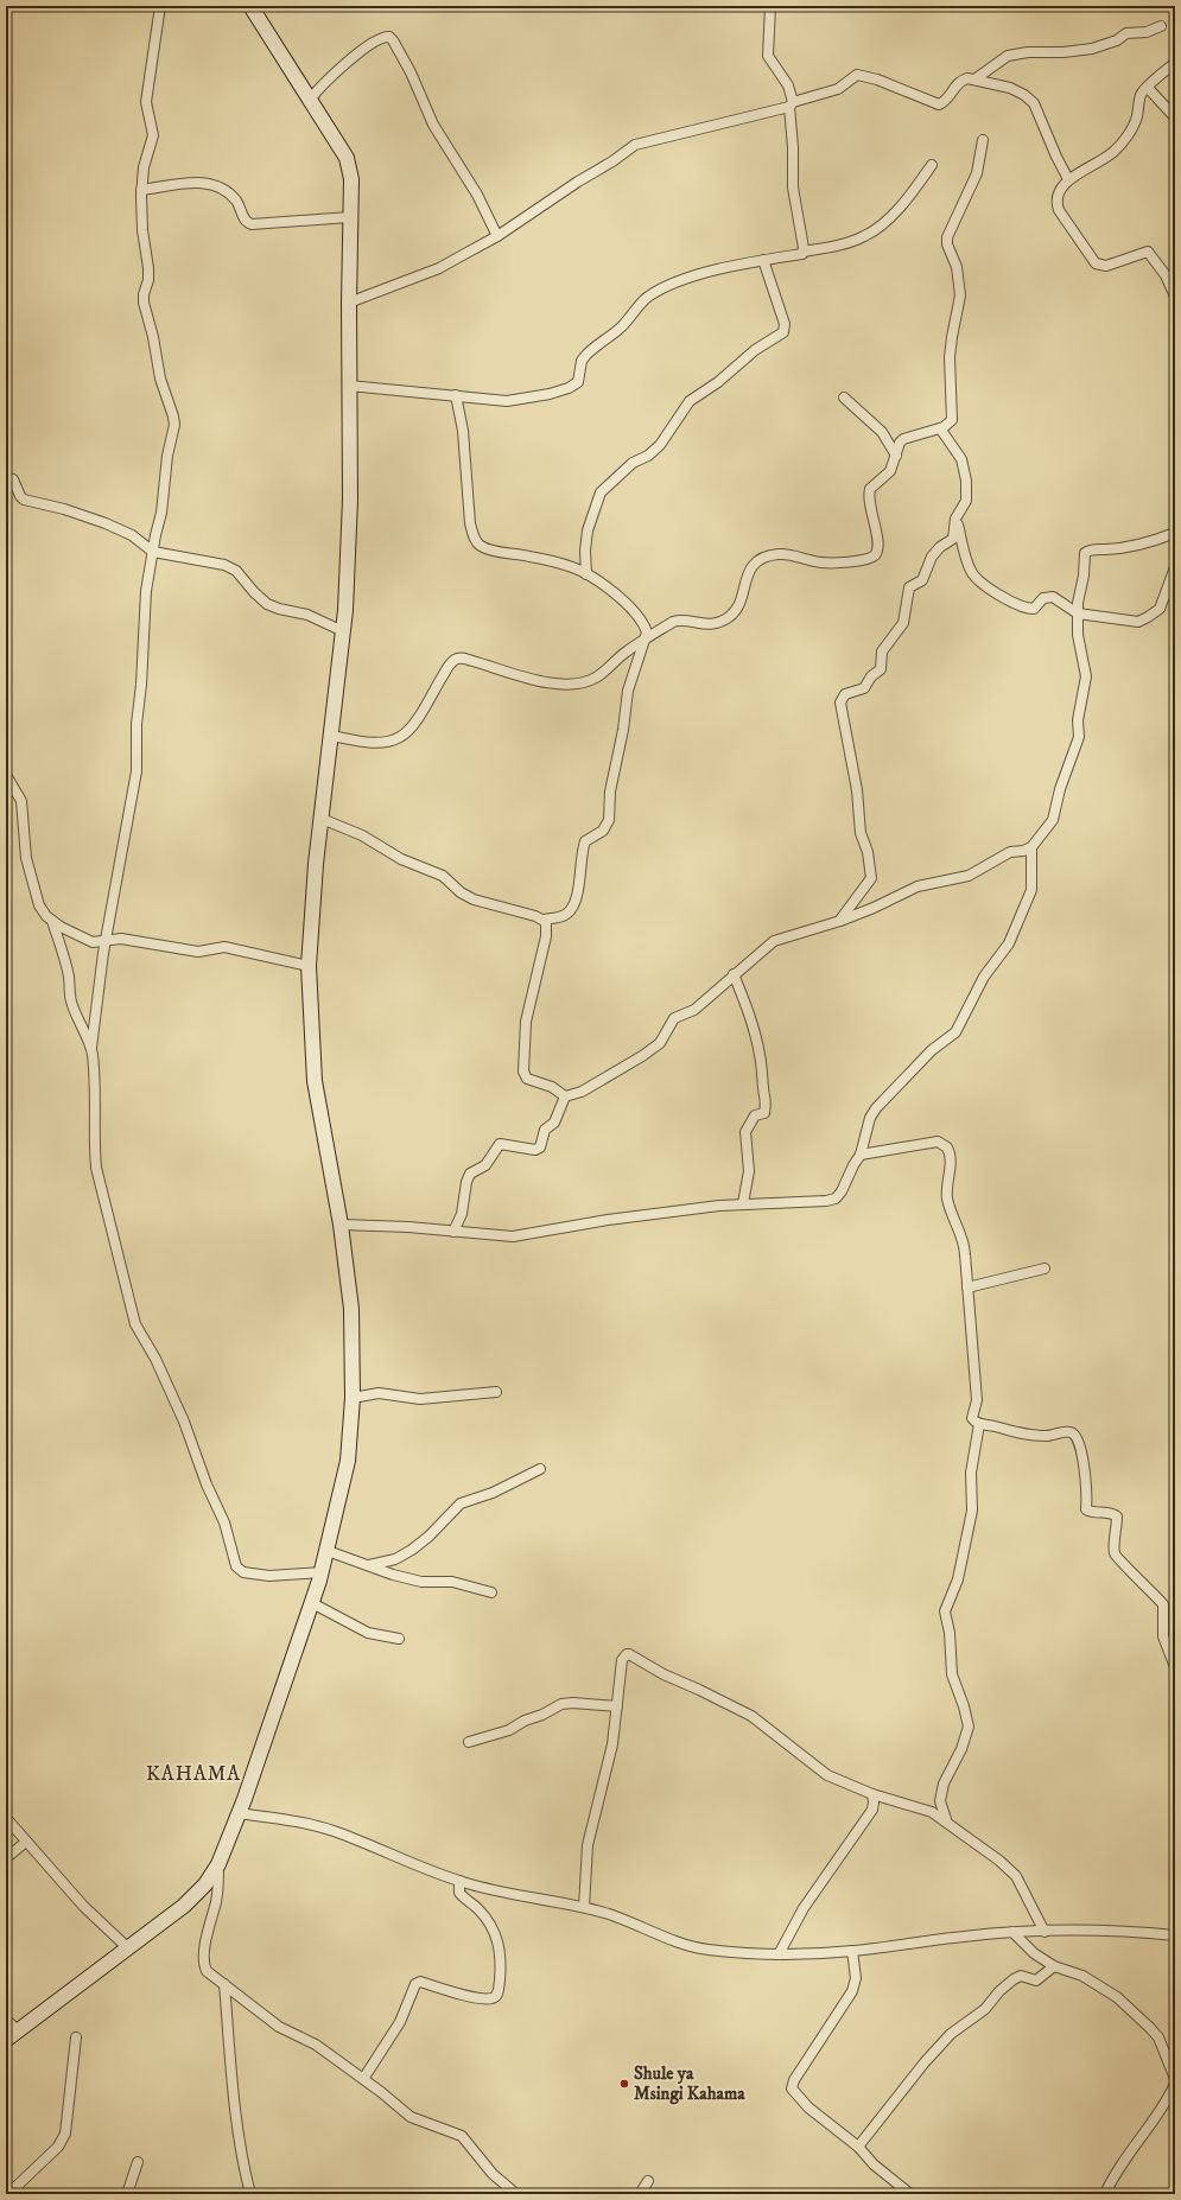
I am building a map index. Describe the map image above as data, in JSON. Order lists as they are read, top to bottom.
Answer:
{
  "districts": ["KAHAMA"],
  "places": ["Shule ya Msingi Kahama"]
}
